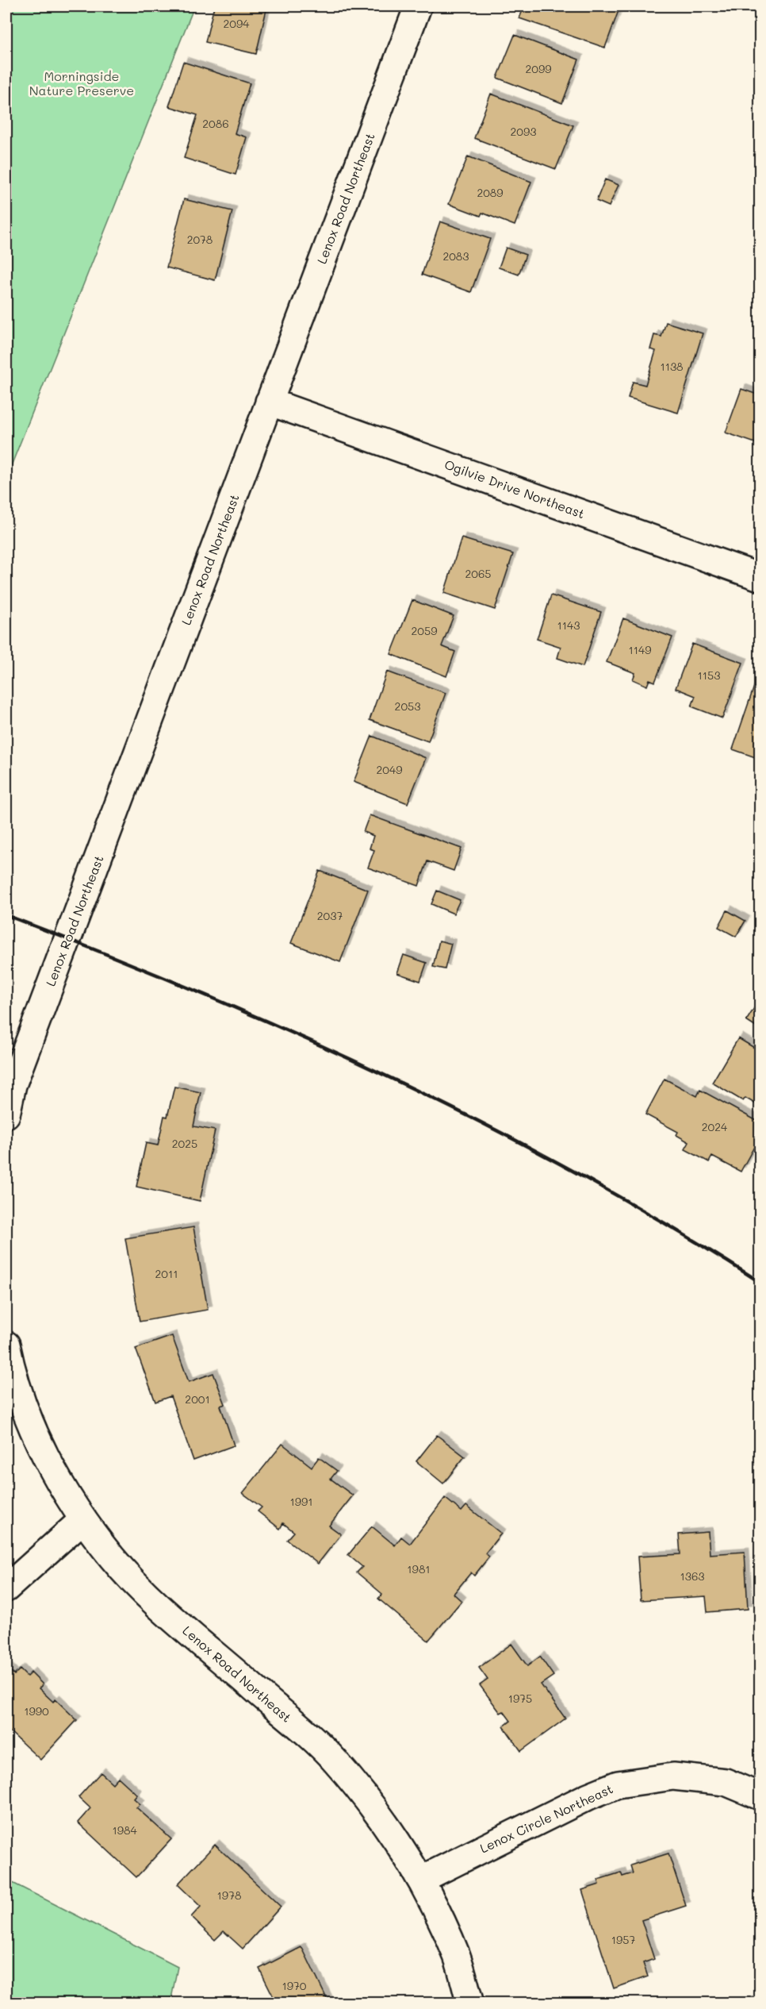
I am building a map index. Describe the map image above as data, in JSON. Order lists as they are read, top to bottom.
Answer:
{
  "streets": {
    "street": ["Lenox Road Northeast", "Ogilvie Drive Northeast", "Lenox Circle Northeast"]
  },
  "crossings": [
    ["Lenox Road Northeast", "Ogilvie Drive Northeast"],
    ["Lenox Road Northeast", "Lenox Circle Northeast"]
  ],
  "parks": ["Morningside Nature Preserve"],
  "house_numbers": [
    "2094",
    "2099",
    "2086",
    "2093",
    "2089",
    "2078",
    "2083",
    "1138",
    "2065",
    "1143",
    "2059",
    "1149",
    "1153",
    "2053",
    "2049",
    "2037",
    "2024",
    "2025",
    "2011",
    "2001",
    "1991",
    "1981",
    "1363",
    "1975",
    "1990",
    "1984",
    "1978",
    "1957",
    "1970"
  ]
}
